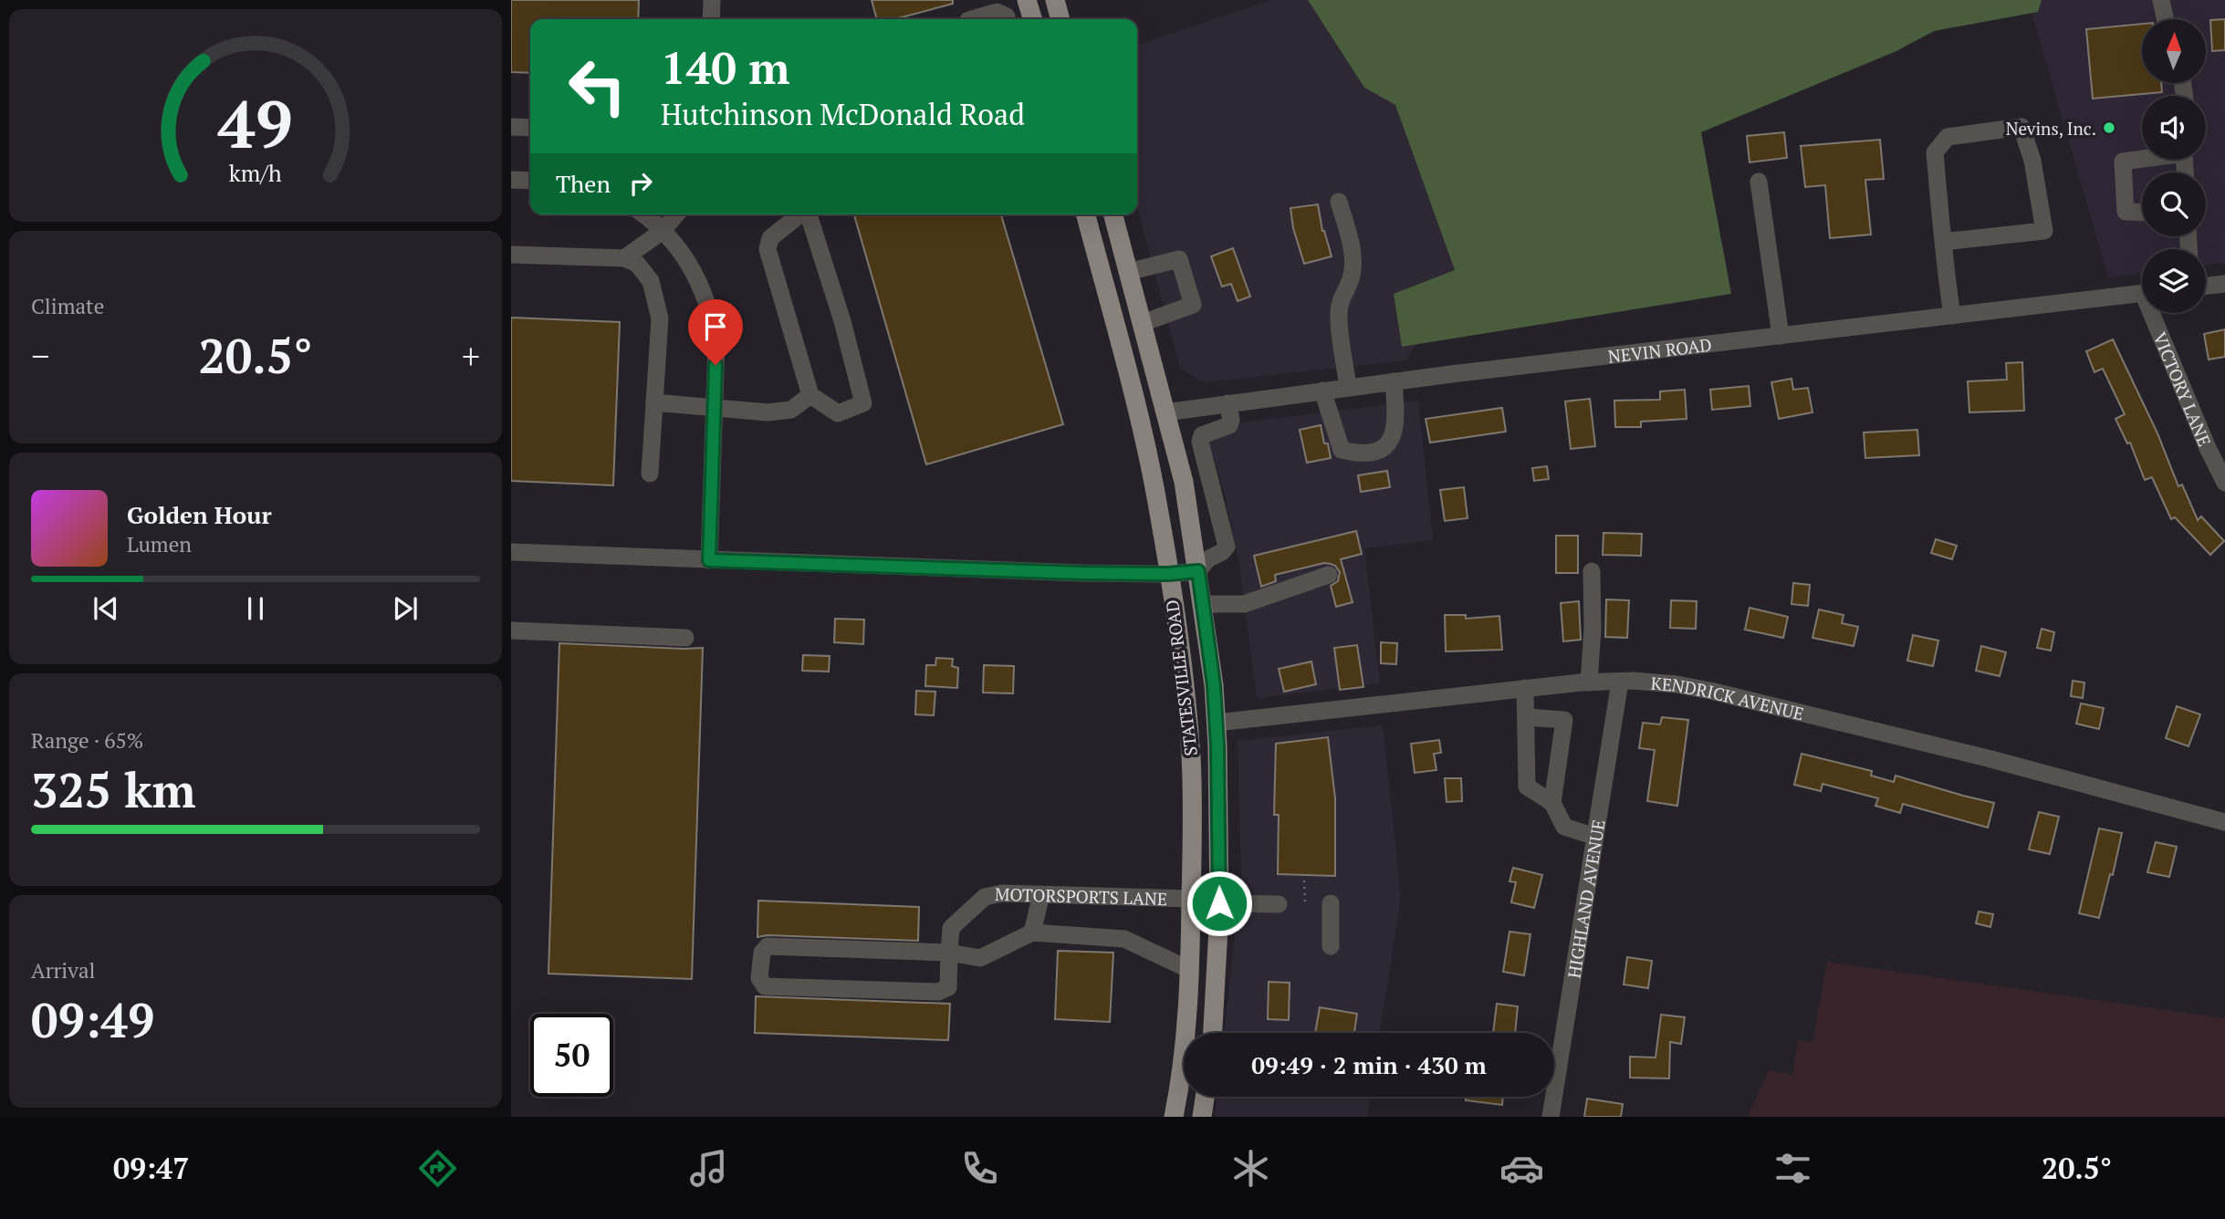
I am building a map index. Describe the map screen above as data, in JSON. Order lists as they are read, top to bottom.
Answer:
{
  "streets": {
    "main road": ["STATESVILLE ROAD"],
    "street": [
      "NEVIN ROAD",
      "VICTORY LANE",
      "KENDRICK AVENUE",
      "MOTORSPORTS LANE",
      "HIGHLAND AVENUE"
    ]
  },
  "crossings": [
    ["NEVIN ROAD", "STATESVILLE ROAD"],
    ["STATESVILLE ROAD", "KENDRICK AVENUE"],
    ["STATESVILLE ROAD", "MOTORSPORTS LANE"],
    ["KENDRICK AVENUE", "HIGHLAND AVENUE"]
  ],
  "places": ["Nevins, Inc."],
  "north": "top",
  "page": {
    "turn": ["140 m", "Hutchinson McDonald Road"],
    "then": "Then",
    "tile": [
      "Climate",
      ["Range · 65%", "325 km"],
      ["Arrival", "09:49"]
    ],
    "heat": ["−", "20.5°", "+"],
    "song": ["Golden Hour", "Lumen"],
    "limit": "50",
    "trip": "09:49 · 2 min · 430 m",
    "tabs": ["09:47", "20.5°"],
    "gauge": ["49", "km/h"]
  }
}
